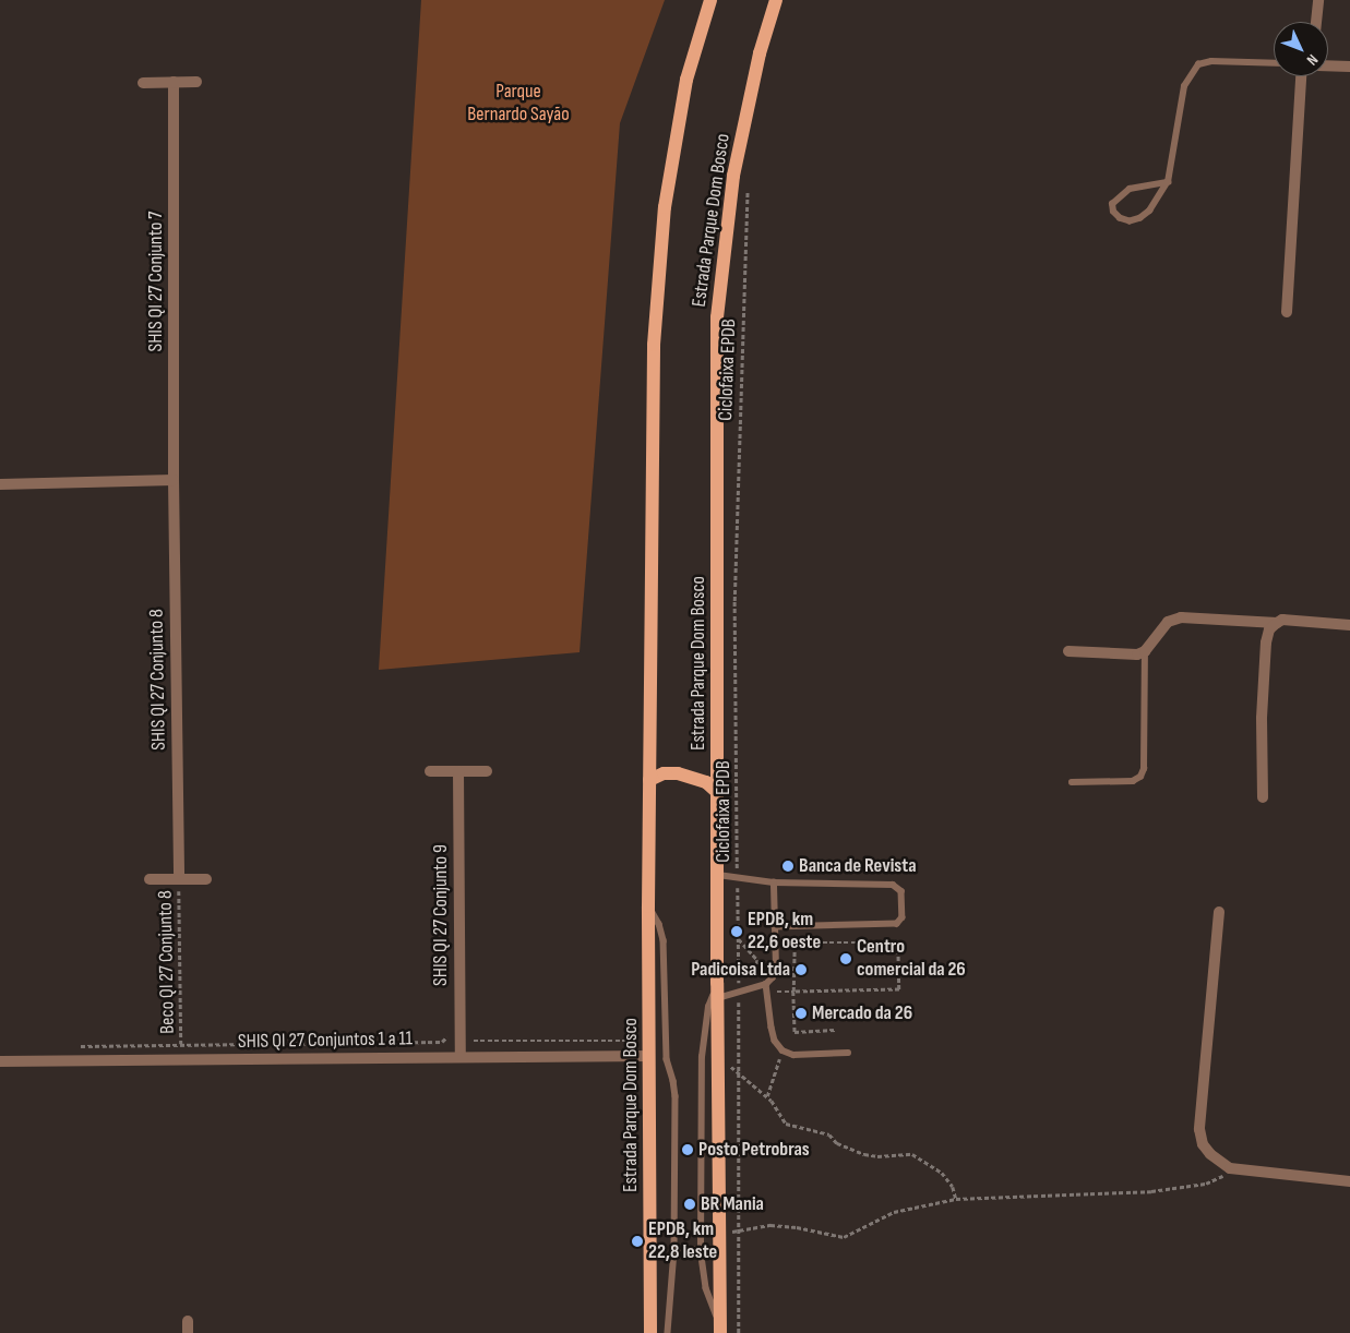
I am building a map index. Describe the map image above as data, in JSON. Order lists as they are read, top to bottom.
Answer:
{
  "streets": {
    "main road": ["Estrada Parque Dom Bosco"],
    "street": [
      "SHIS QI 27 Conjunto 7",
      "SHIS QI 27 Conjunto 8",
      "SHIS QI 27 Conjunto 9",
      "SHIS QI 27 Conjuntos 1 a 11"
    ],
    "path": ["Ciclofaixa EPDB", "Beco QI 27 Conjunto 8"]
  },
  "crossings": [
    ["Estrada Parque Dom Bosco", "SHIS QI 27 Conjuntos 1 a 11"],
    ["SHIS QI 27 Conjunto 7", "SHIS QI 27 Conjunto 8"],
    ["SHIS QI 27 Conjunto 8", "Beco QI 27 Conjunto 8"],
    ["SHIS QI 27 Conjunto 9", "SHIS QI 27 Conjuntos 1 a 11"]
  ],
  "parks": ["Parque Bernardo Sayão"],
  "places": [
    "Banca de Revista",
    "EPDB, km 22,6 oeste",
    "Centro comercial da 26",
    "Padicoisa Ltda",
    "Mercado da 26",
    "Posto Petrobras",
    "BR Mania",
    "EPDB, km 22,8 leste"
  ],
  "north": "bottom right"
}
